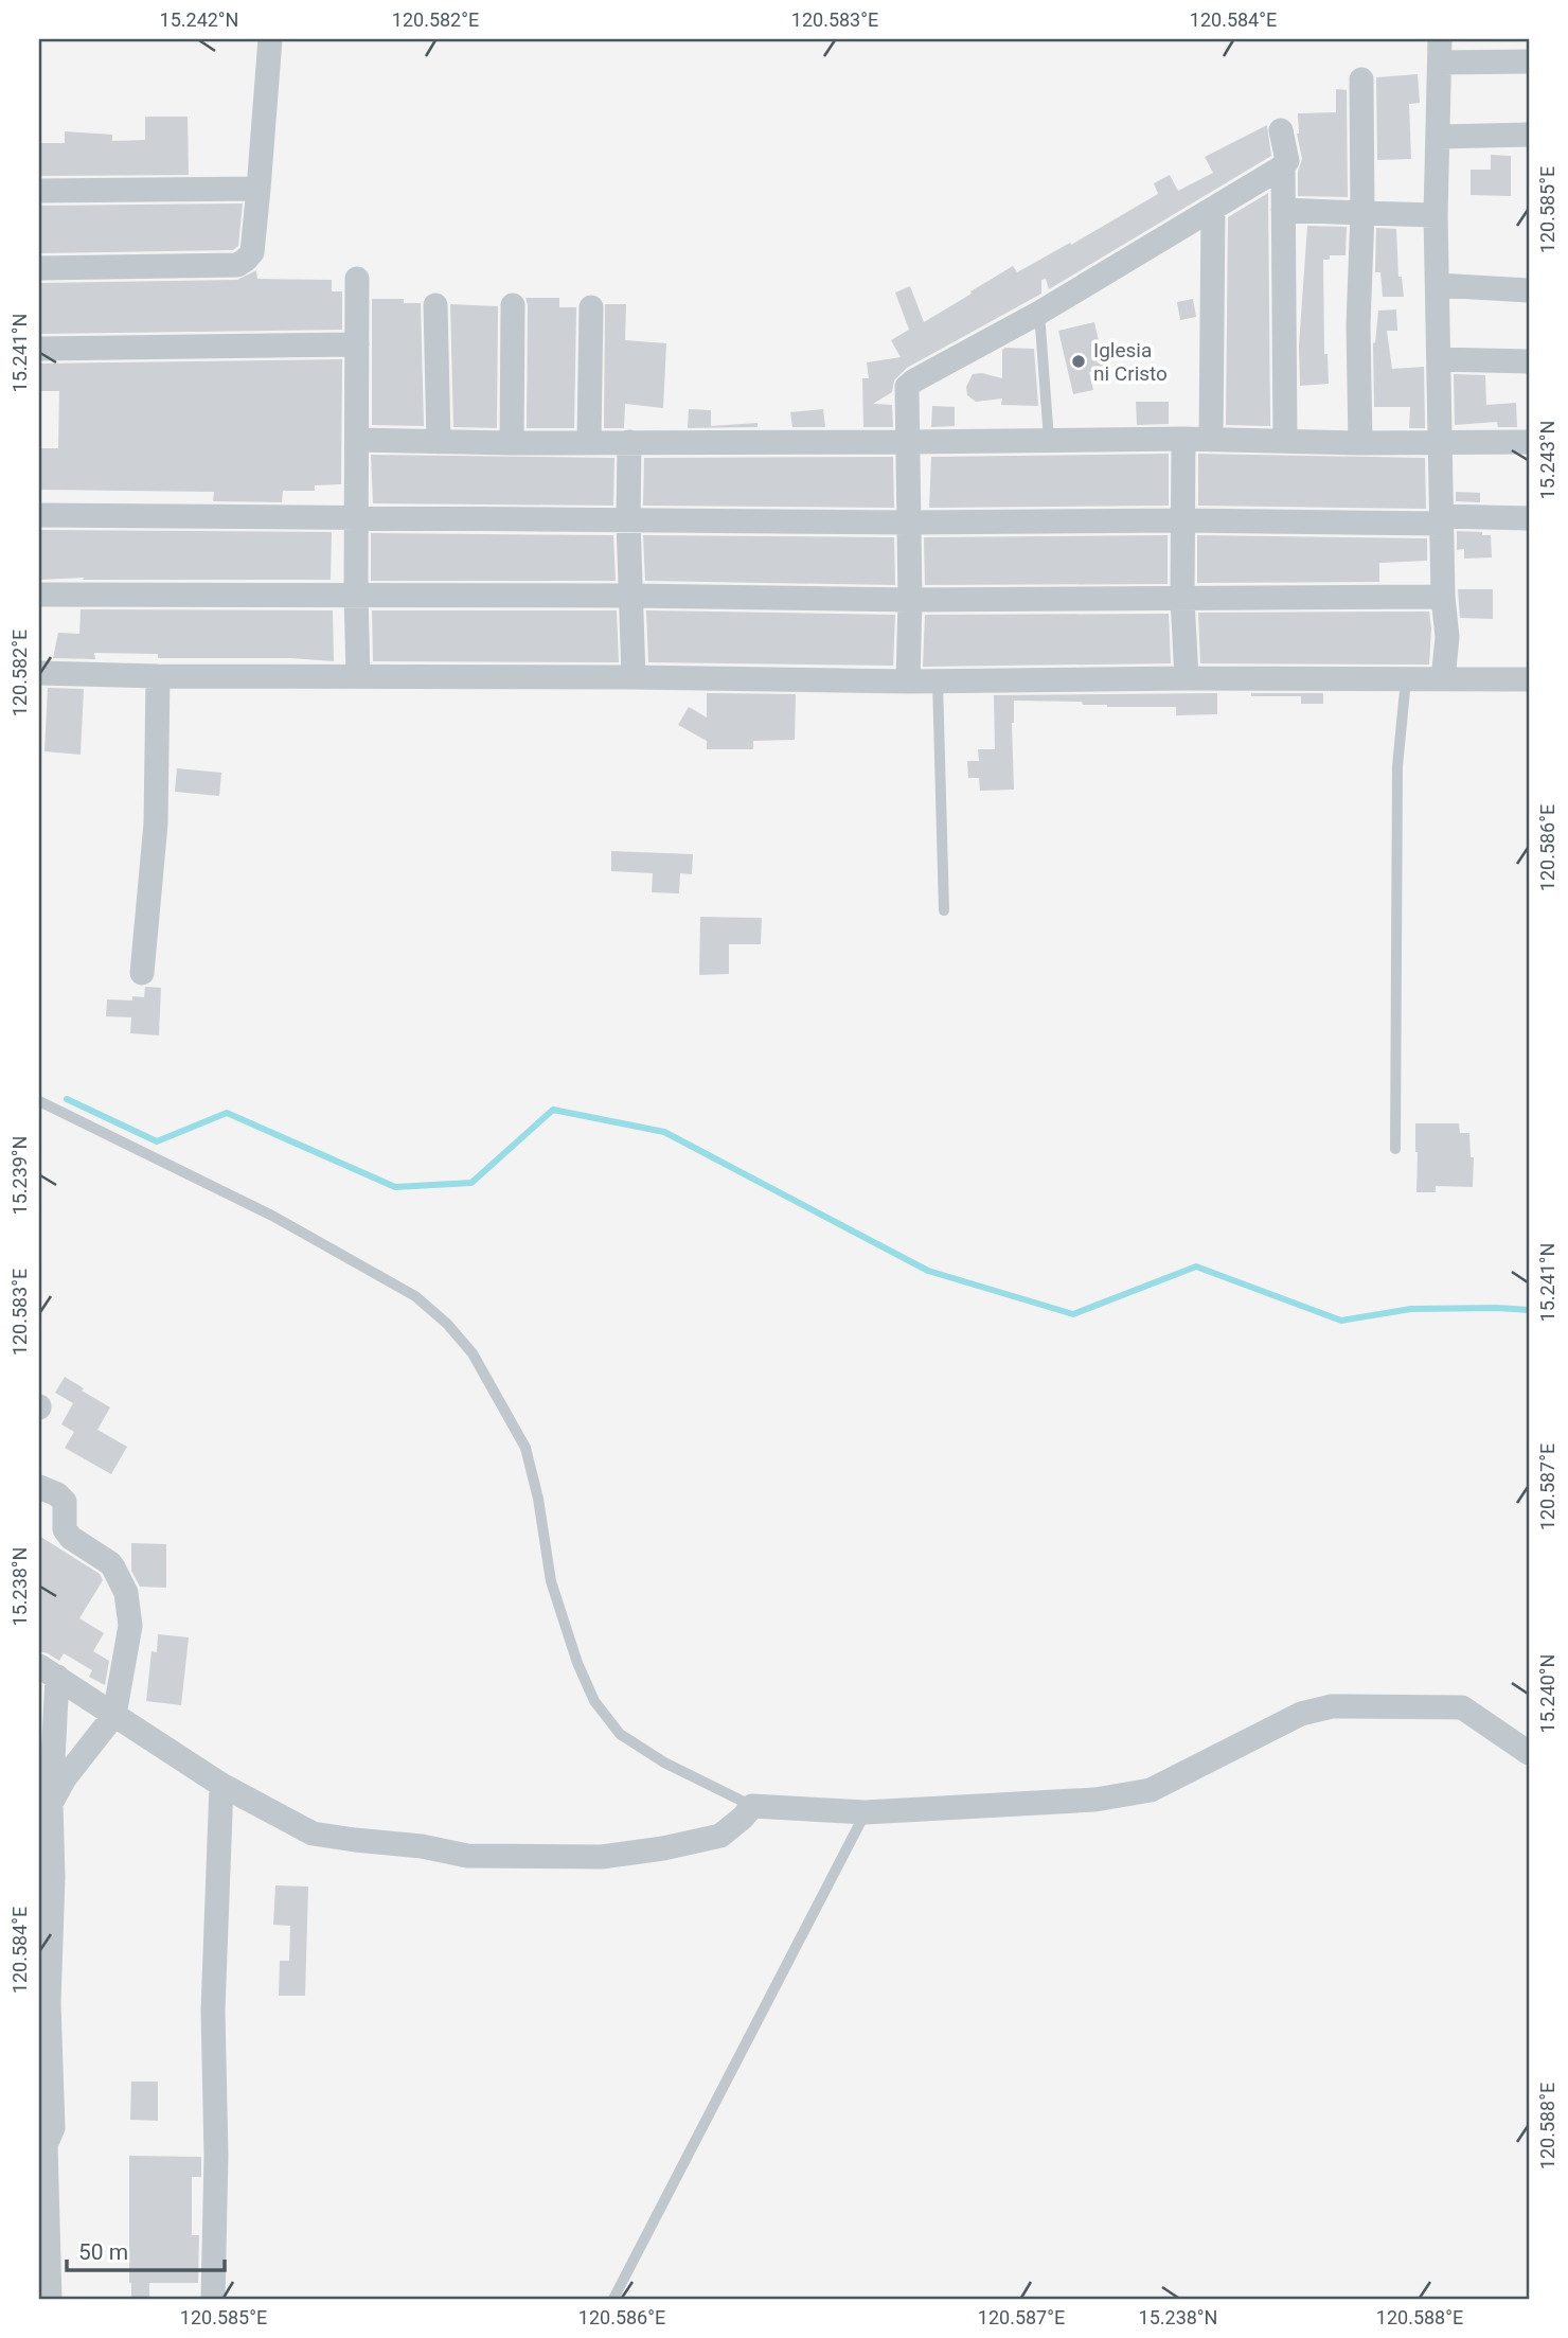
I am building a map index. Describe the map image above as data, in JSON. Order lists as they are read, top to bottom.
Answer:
{
  "places": ["Iglesia ni Cristo"],
  "scale_bar": "50 m",
  "coordinates": [
    "15.242°N",
    "120.582°E",
    "120.583°E",
    "120.584°E",
    "120.585°E",
    "15.241°N",
    "15.243°N",
    "120.586°E",
    "15.239°N",
    "120.587°E",
    "15.238°N",
    "15.240°N",
    "120.588°E"
  ]
}
